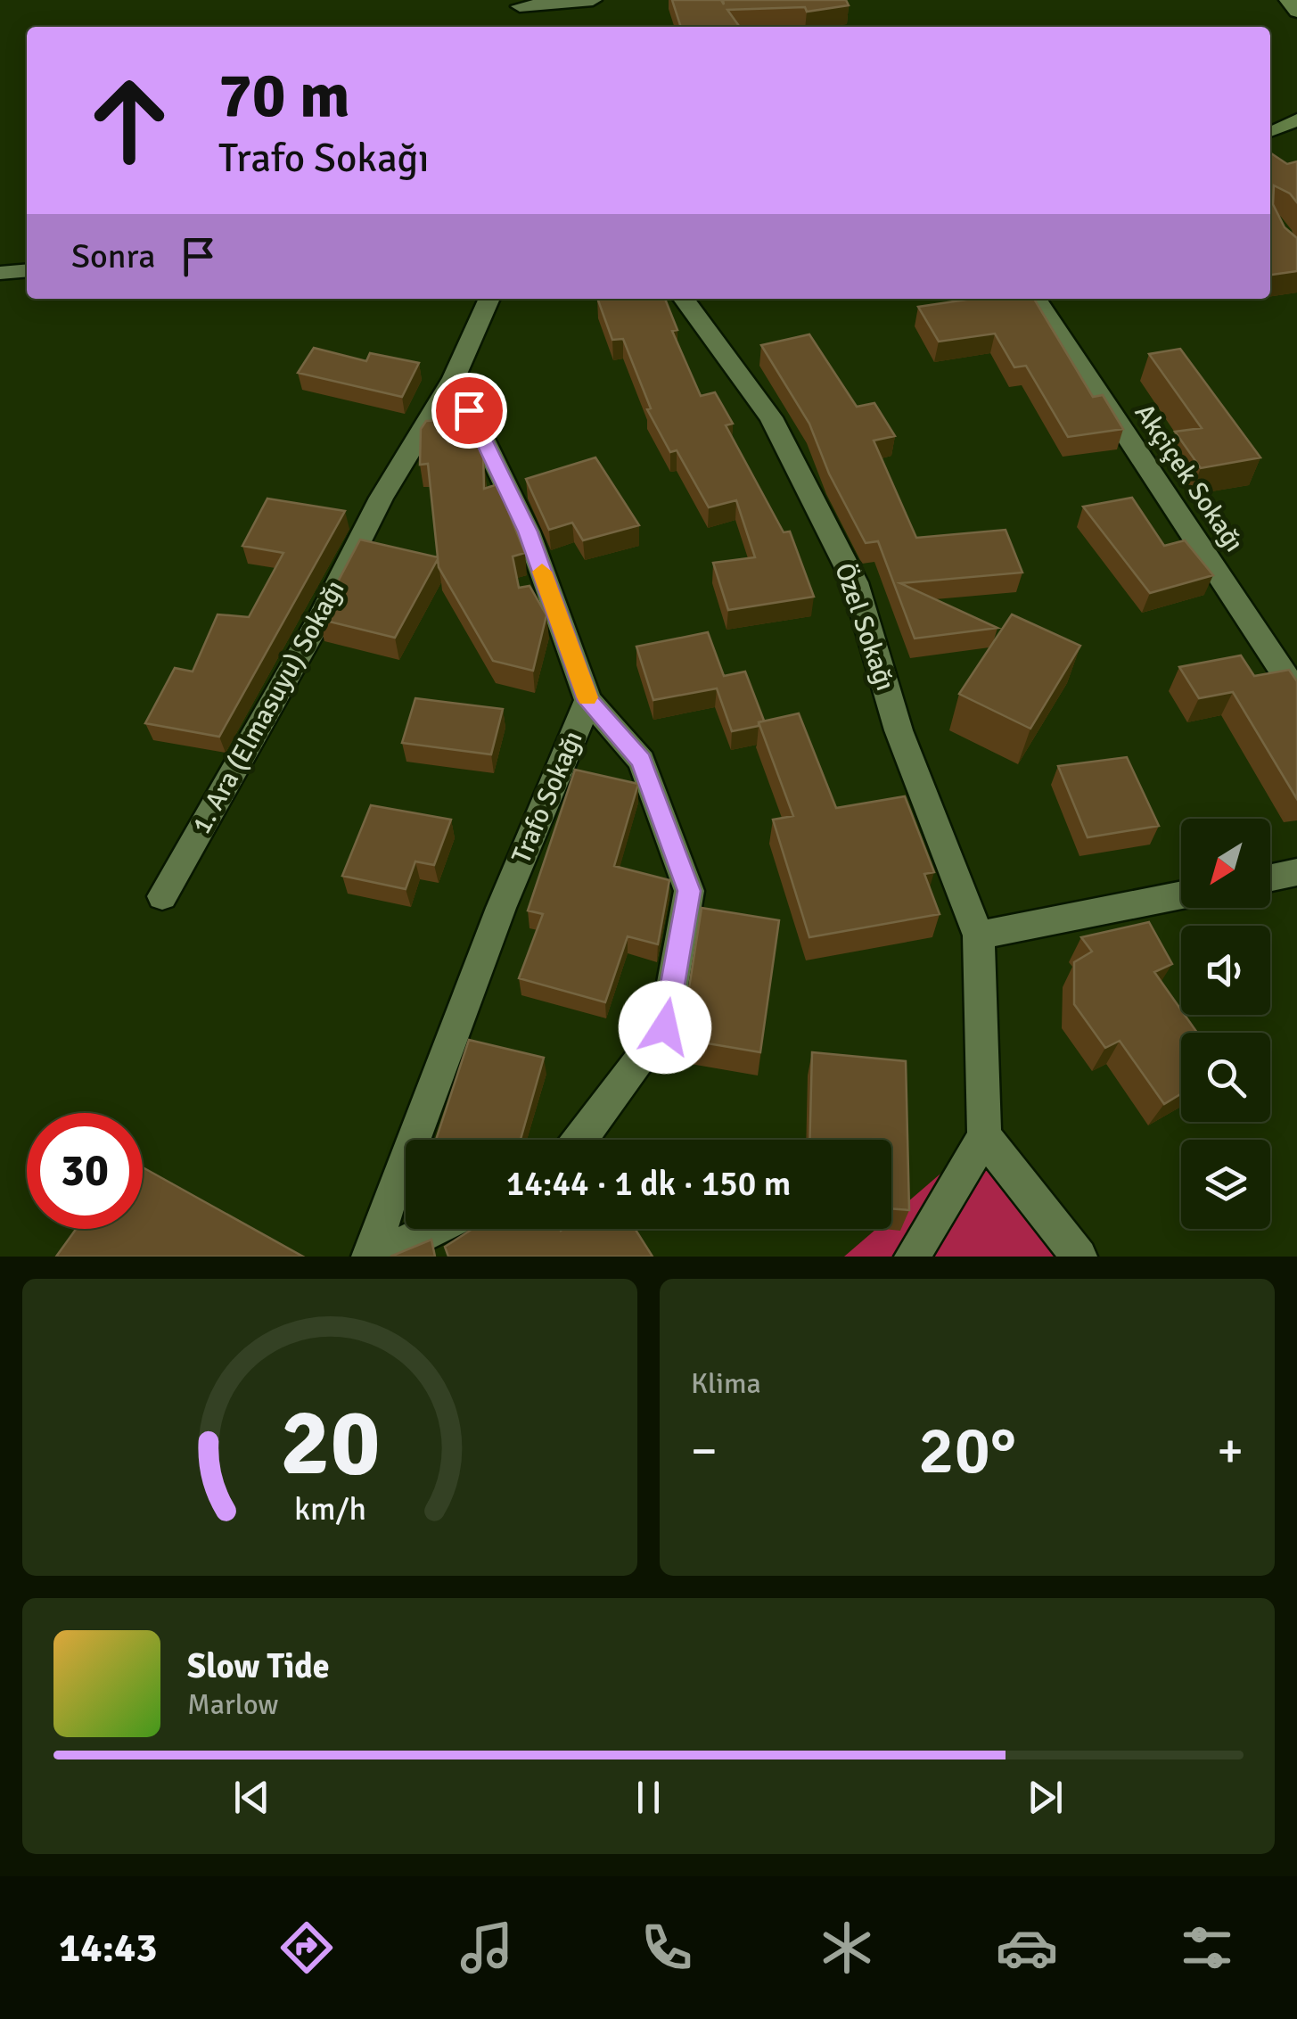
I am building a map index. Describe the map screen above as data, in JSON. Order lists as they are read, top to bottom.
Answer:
{
  "streets": {
    "street": [
      "Akçiçek Sokağı",
      "Özel Sokağı",
      "1. Ara (Elmasuyu) Sokağı",
      "Trafo Sokağı"
    ]
  },
  "crossings": [
    ["1. Ara (Elmasuyu) Sokağı", "Trafo Sokağı"]
  ],
  "north": "bottom left",
  "page": {
    "turn": ["70 m", "Trafo Sokağı"],
    "then": "Sonra",
    "limit": "30",
    "trip": "14:44 · 1 dk · 150 m",
    "tile": "Klima",
    "heat": ["−", "20°", "+"],
    "song": ["Slow Tide", "Marlow"],
    "tabs": "14:43",
    "gauge": ["20", "km/h"]
  }
}
